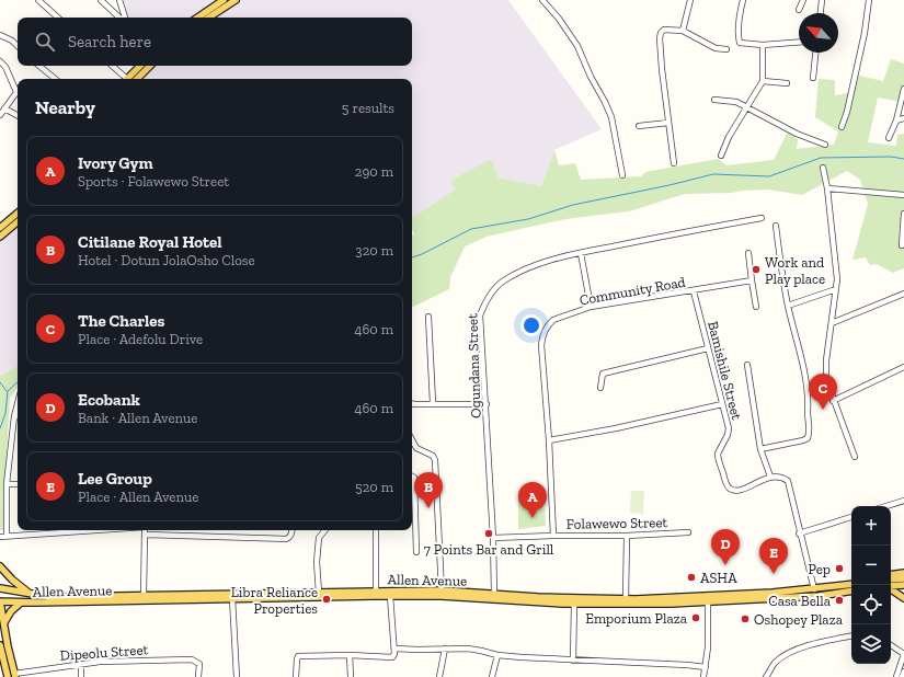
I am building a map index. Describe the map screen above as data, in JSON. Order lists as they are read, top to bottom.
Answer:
{
  "streets": {
    "main road": ["Allen Avenue"],
    "street": [
      "Community Road",
      "Ogundana Street",
      "Bamishile Street",
      "Folawewo Street",
      "Dipeolu Street"
    ]
  },
  "crossings": [
    ["Community Road", "Bamishile Street"],
    ["Community Road", "Folawewo Street"],
    ["Ogundana Street", "Folawewo Street"],
    ["Ogundana Street", "Allen Avenue"]
  ],
  "places": [
    "Work and Play place",
    "7 Points Bar and Grill",
    "Pep",
    "ASHA",
    "Libra Reliance Properties",
    "Casa Bella",
    "Emporium Plaza",
    "Oshopey Plaza"
  ],
  "north": "top left",
  "page": {
    "search": "Search here",
    "heading": ["Nearby", "5 results"],
    "list": [
      {
        "mark": "A",
        "name": "Ivory Gym",
        "note": "Sports · Folawewo Street",
        "value": "290 m"
      },
      {
        "mark": "B",
        "name": "Citilane Royal Hotel",
        "note": "Hotel · Dotun JolaOsho Close",
        "value": "320 m"
      },
      {
        "mark": "C",
        "name": "The Charles",
        "note": "Place · Adefolu Drive",
        "value": "460 m"
      },
      {
        "mark": "D",
        "name": "Ecobank",
        "note": "Bank · Allen Avenue",
        "value": "460 m"
      },
      {
        "mark": "E",
        "name": "Lee Group",
        "note": "Place · Allen Avenue",
        "value": "520 m"
      }
    ],
    "pins": [
      "C",
      "B",
      "A",
      "D",
      "E"
    ],
    "map_buttons": ["+", "−"]
  }
}
